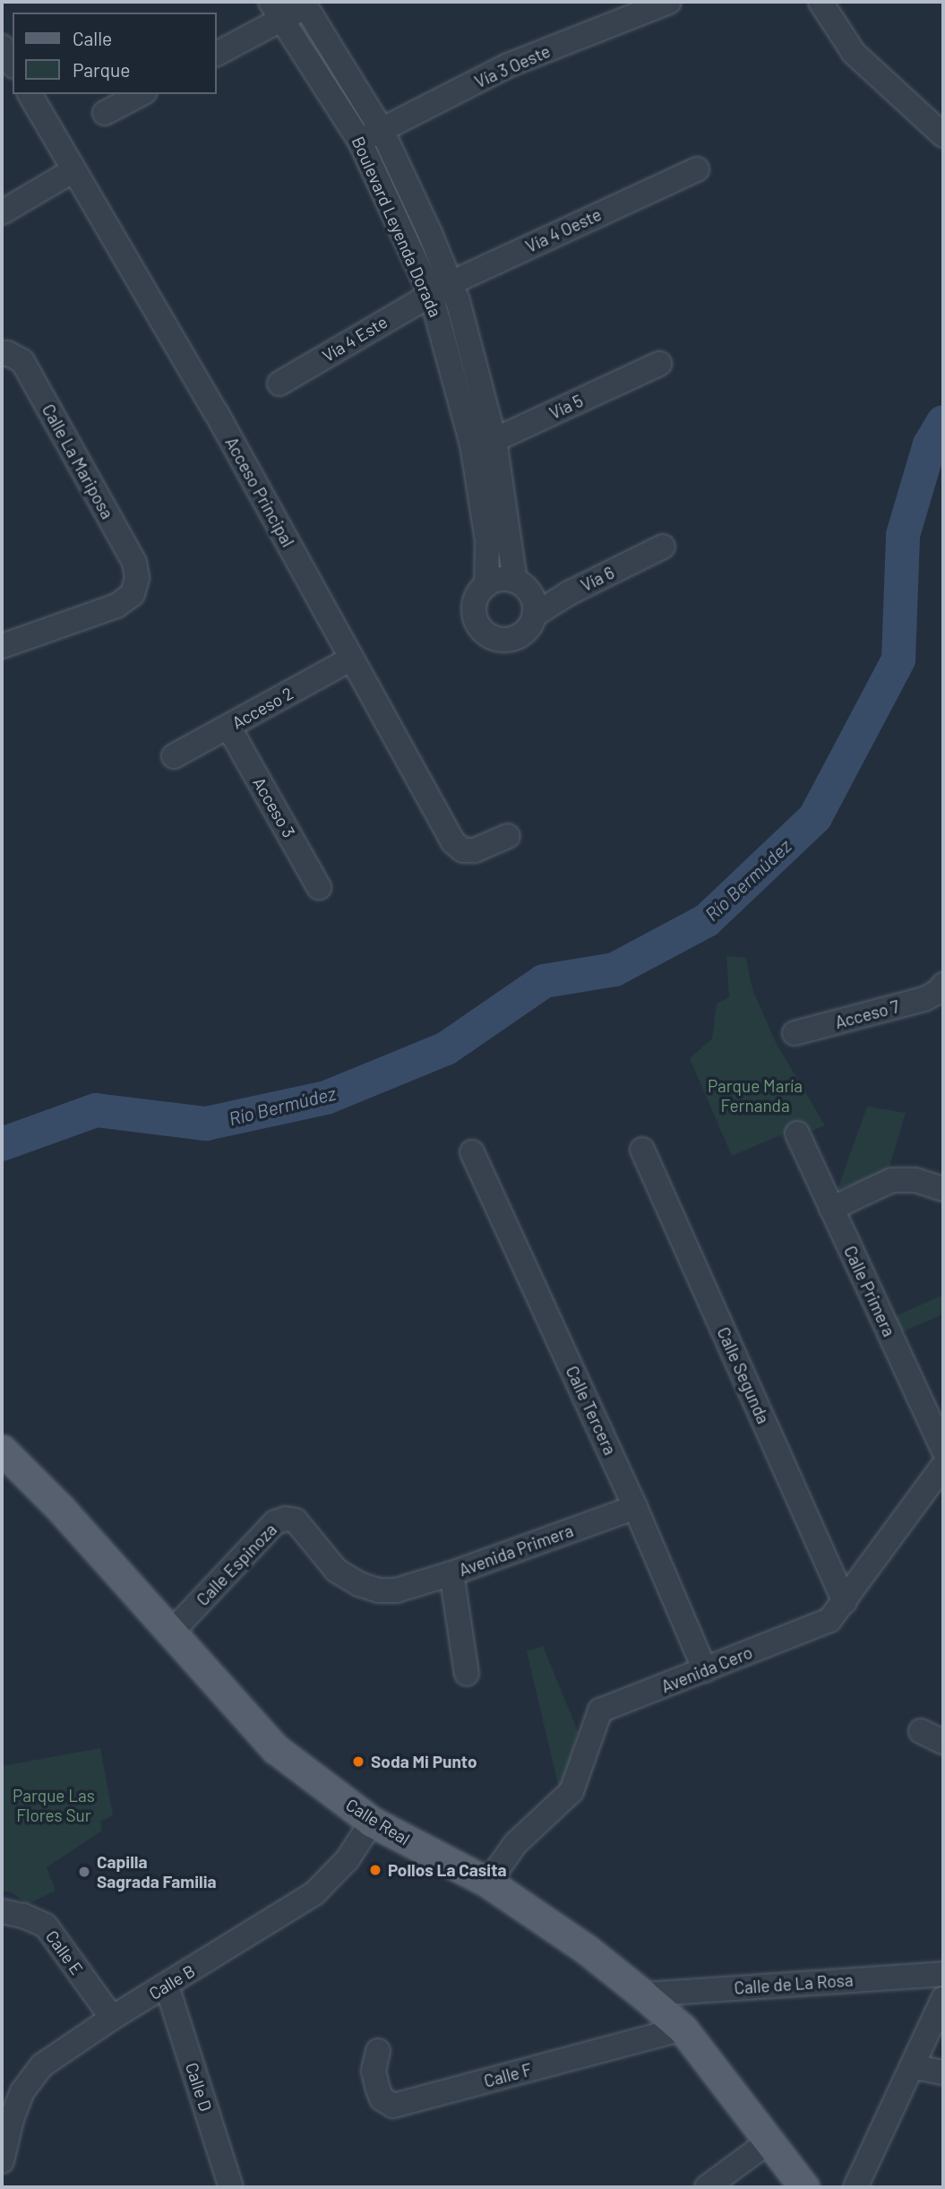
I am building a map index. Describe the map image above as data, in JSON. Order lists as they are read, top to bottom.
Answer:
{
  "streets": {
    "main road": ["Calle Real"],
    "street": [
      "Vía 3 Oeste",
      "Boulevard Leyenda Dorada",
      "Vía 4 Oeste",
      "Vía 4 Este",
      "Vía 5",
      "Calle La Mariposa",
      "Acceso Principal",
      "Vía 6",
      "Acceso 2",
      "Acceso 3",
      "Acceso 7",
      "Calle Primera",
      "Calle Segunda",
      "Calle Tercera",
      "Avenida Primera",
      "Calle Espinoza",
      "Avenida Cero",
      "Calle E",
      "Calle B",
      "Calle de La Rosa",
      "Calle F",
      "Calle D"
    ]
  },
  "crossings": [
    ["Vía 3 Oeste", "Boulevard Leyenda Dorada"],
    ["Boulevard Leyenda Dorada", "Vía 4 Oeste"],
    ["Boulevard Leyenda Dorada", "Vía 4 Este"],
    ["Boulevard Leyenda Dorada", "Vía 5"],
    ["Boulevard Leyenda Dorada", "Vía 6"],
    ["Vía 4 Oeste", "Vía 4 Este"],
    ["Acceso Principal", "Acceso 2"],
    ["Acceso 2", "Acceso 3"],
    ["Calle Segunda", "Avenida Cero"],
    ["Calle Tercera", "Avenida Primera"],
    ["Calle Tercera", "Avenida Cero"],
    ["Avenida Primera", "Calle Espinoza"],
    ["Calle Espinoza", "Calle Real"],
    ["Avenida Cero", "Calle Real"],
    ["Calle Real", "Calle B"],
    ["Calle Real", "Calle de La Rosa"],
    ["Calle Real", "Calle F"],
    ["Calle E", "Calle B"],
    ["Calle B", "Calle D"]
  ],
  "water": ["Río Bermúdez"],
  "parks": ["Parque María Fernanda", "Parque Las Flores Sur"],
  "places": ["Soda Mi Punto", "Pollos La Casita", "Capilla Sagrada Familia"],
  "legend": ["Calle", "Parque"]
}
